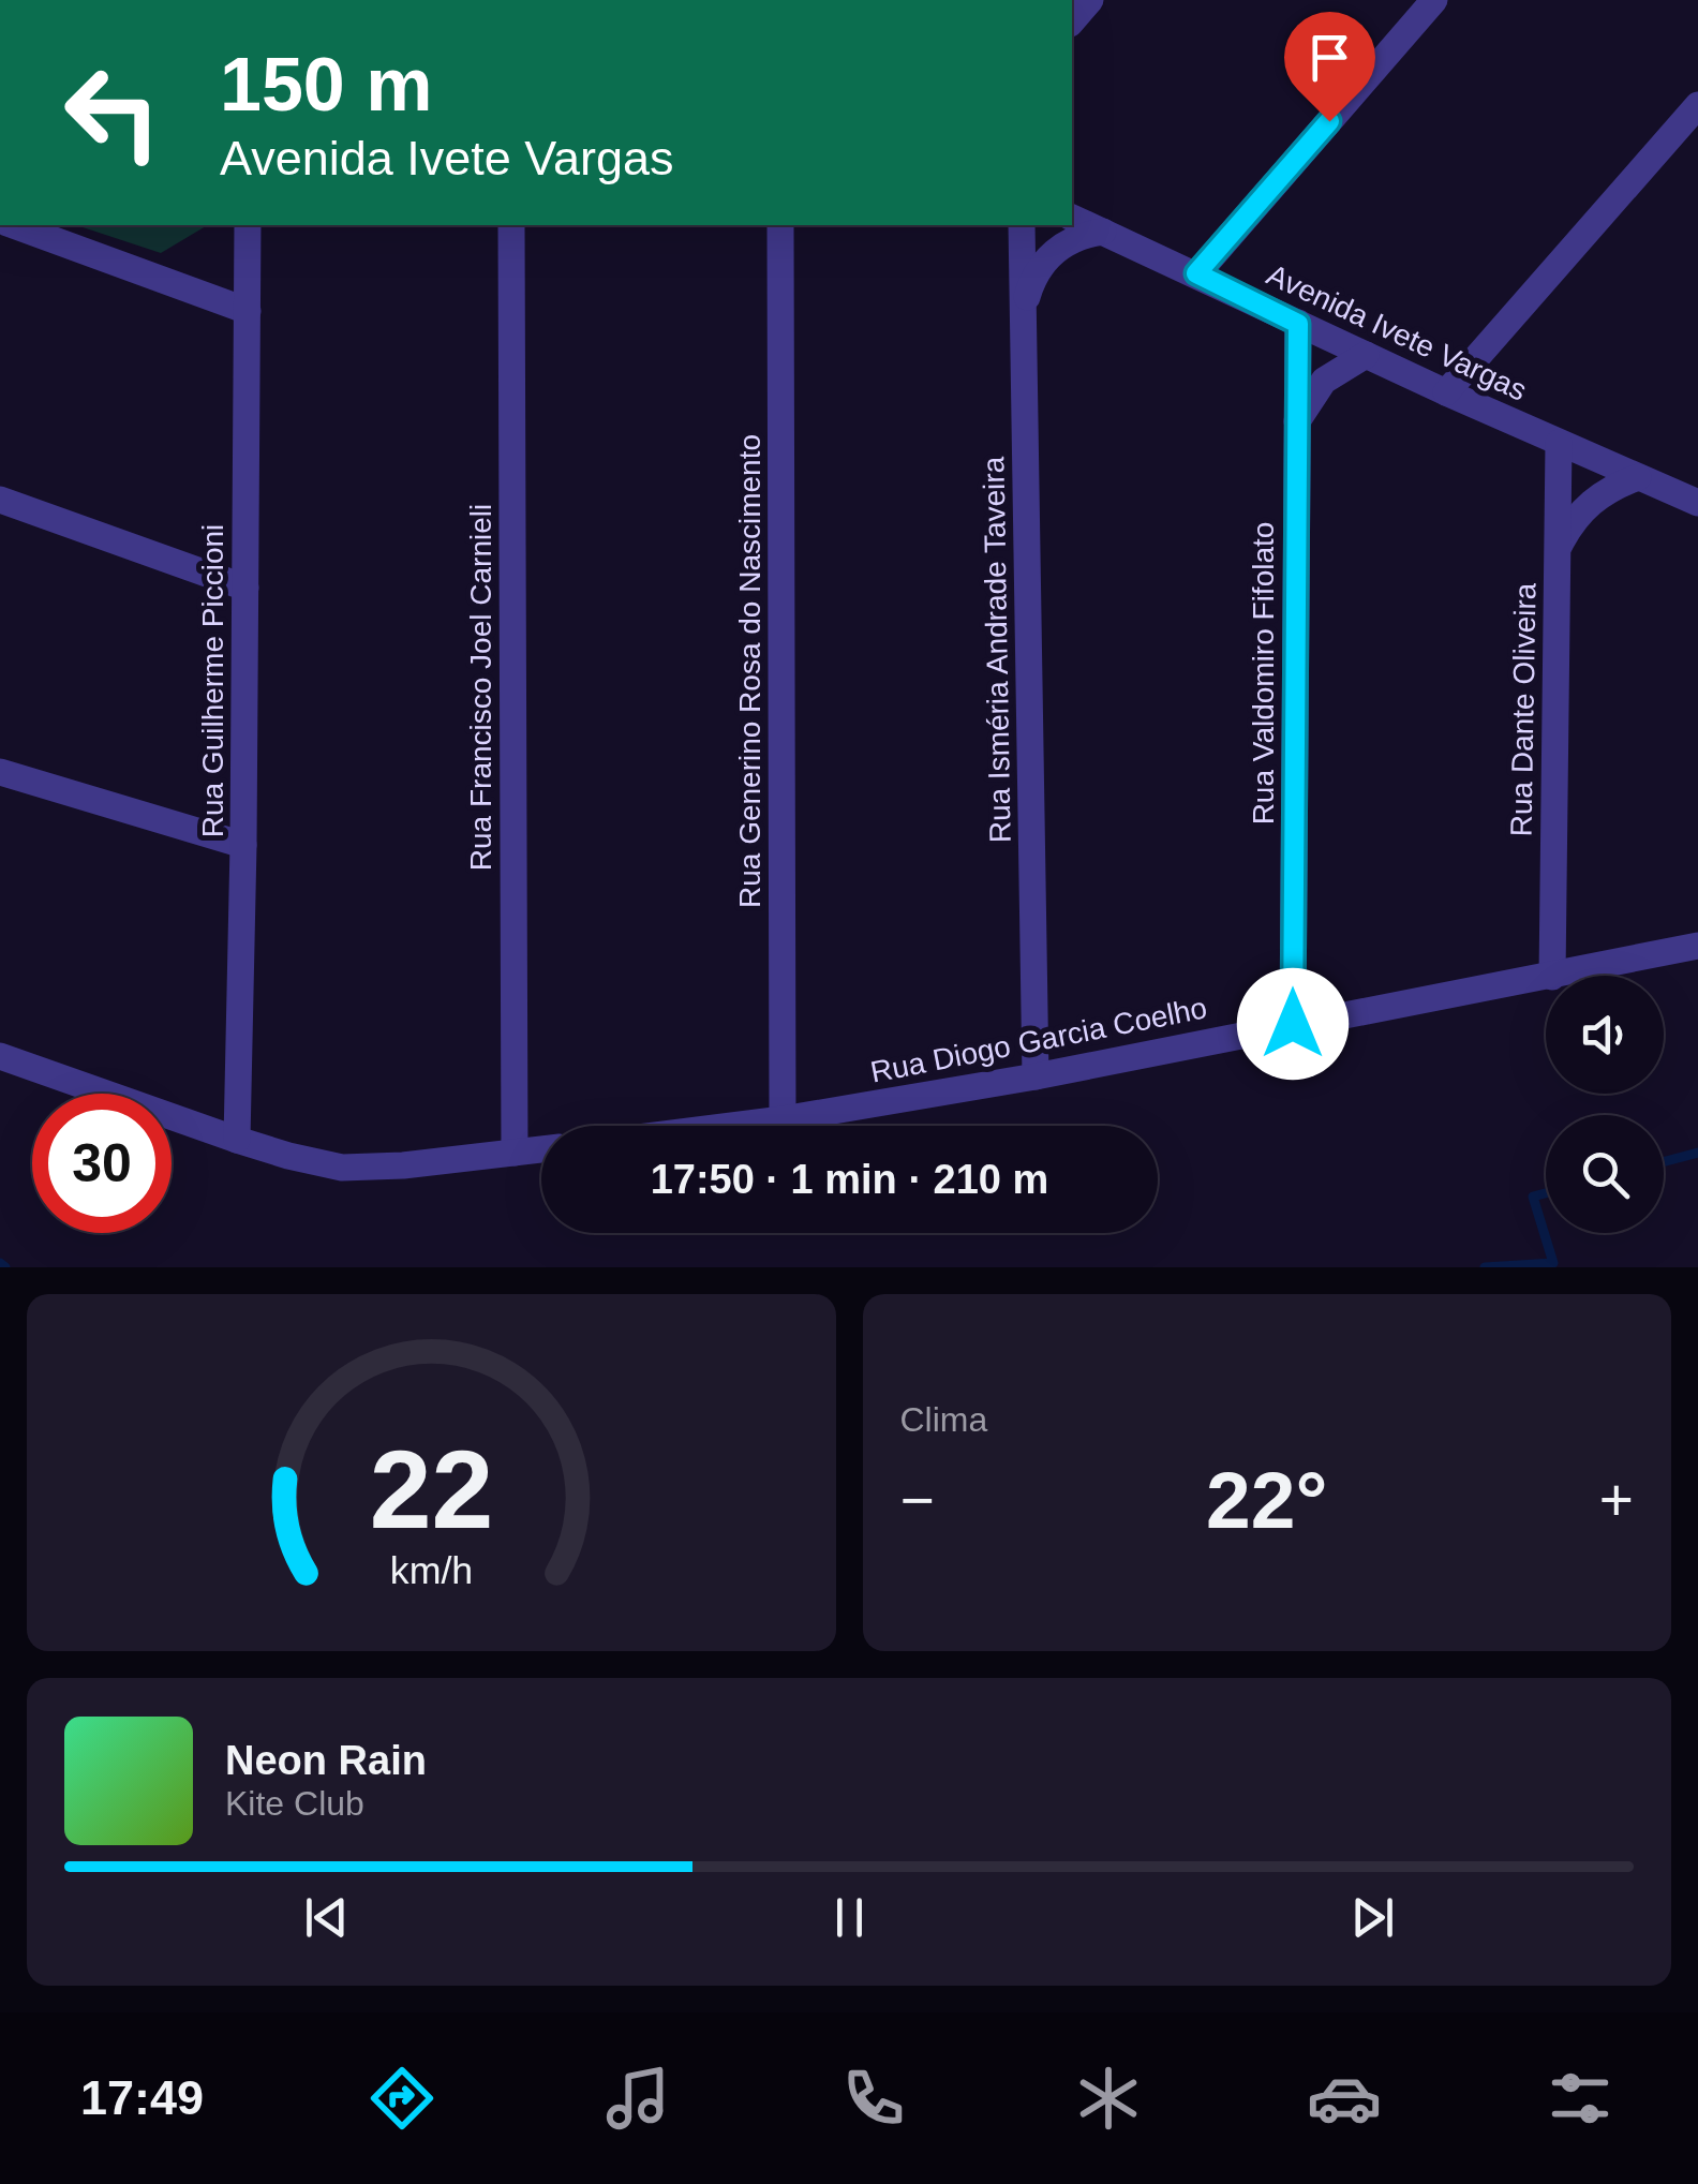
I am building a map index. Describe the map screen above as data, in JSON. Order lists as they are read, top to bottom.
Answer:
{
  "streets": {
    "street": [
      "Avenida Ivete Vargas",
      "Rua Isméria Andrade Taveira",
      "Rua Generino Rosa do Nascimento",
      "Rua Valdomiro Fifolato",
      "Rua Guilherme Piccioni",
      "Rua Francisco Joel Carnieli",
      "Rua Dante Oliveira",
      "Rua Diogo Garcia Coelho"
    ]
  },
  "crossings": [
    ["Avenida Ivete Vargas", "Rua Valdomiro Fifolato"],
    ["Avenida Ivete Vargas", "Rua Dante Oliveira"],
    ["Rua Isméria Andrade Taveira", "Rua Diogo Garcia Coelho"],
    ["Rua Generino Rosa do Nascimento", "Rua Diogo Garcia Coelho"],
    ["Rua Valdomiro Fifolato", "Rua Diogo Garcia Coelho"]
  ],
  "page": {
    "turn": ["150 m", "Avenida Ivete Vargas"],
    "limit": "30",
    "trip": "17:50 · 1 min · 210 m",
    "tile": "Clima",
    "heat": ["−", "22°", "+"],
    "song": ["Neon Rain", "Kite Club"],
    "tabs": "17:49",
    "gauge": ["22", "km/h"]
  }
}
